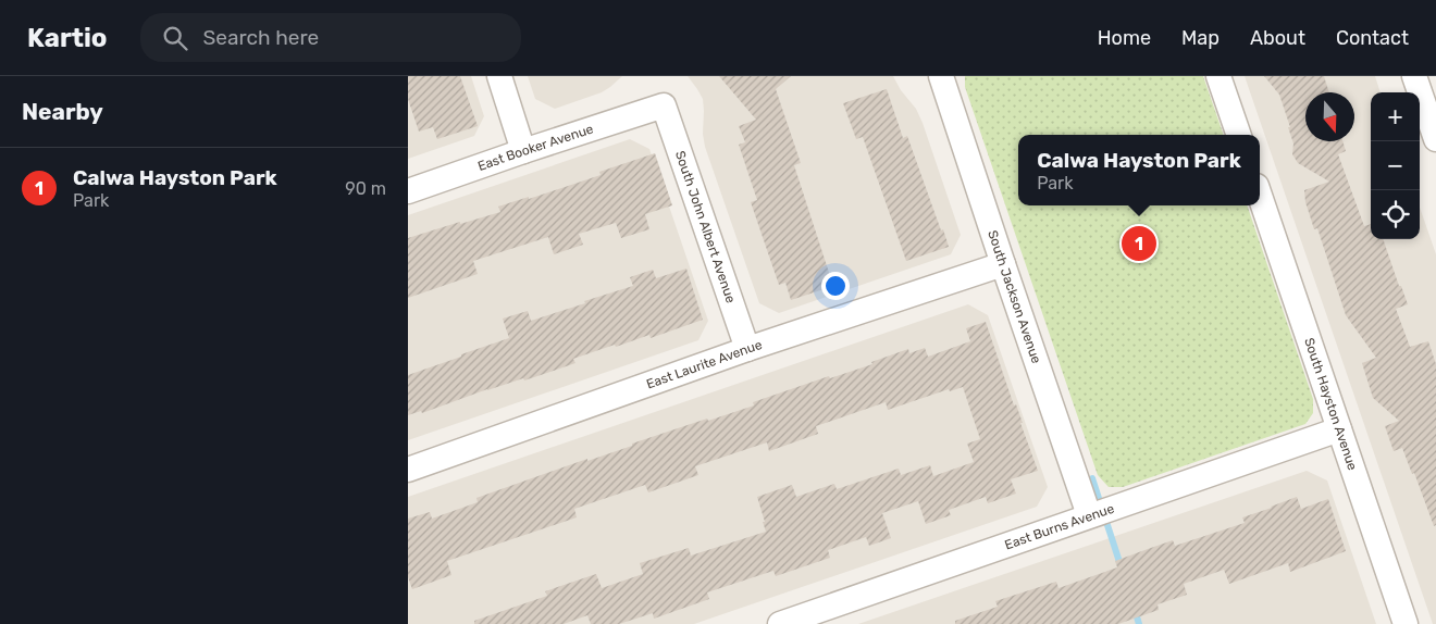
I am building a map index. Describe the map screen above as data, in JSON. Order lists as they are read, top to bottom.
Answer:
{
  "streets": {
    "street": [
      "East Booker Avenue",
      "South John Albert Avenue",
      "South Jackson Avenue",
      "East Laurite Avenue",
      "South Hayston Avenue",
      "East Burns Avenue"
    ]
  },
  "crossings": [
    ["East Booker Avenue", "South John Albert Avenue"],
    ["South John Albert Avenue", "East Laurite Avenue"],
    ["South Jackson Avenue", "East Laurite Avenue"],
    ["South Jackson Avenue", "East Burns Avenue"],
    ["South Hayston Avenue", "East Burns Avenue"]
  ],
  "north": "bottom",
  "page": {
    "header": "Kartio",
    "search": "Search here",
    "nav": [
      "Home",
      "Map",
      "About",
      "Contact"
    ],
    "heading": "Nearby",
    "map_buttons": ["+", "−"],
    "popup": ["Calwa Hayston Park", "Park"],
    "list": [
      {
        "mark": "1",
        "name": "Calwa Hayston Park",
        "note": "Park",
        "value": "90 m"
      }
    ],
    "pins": "1"
  }
}
